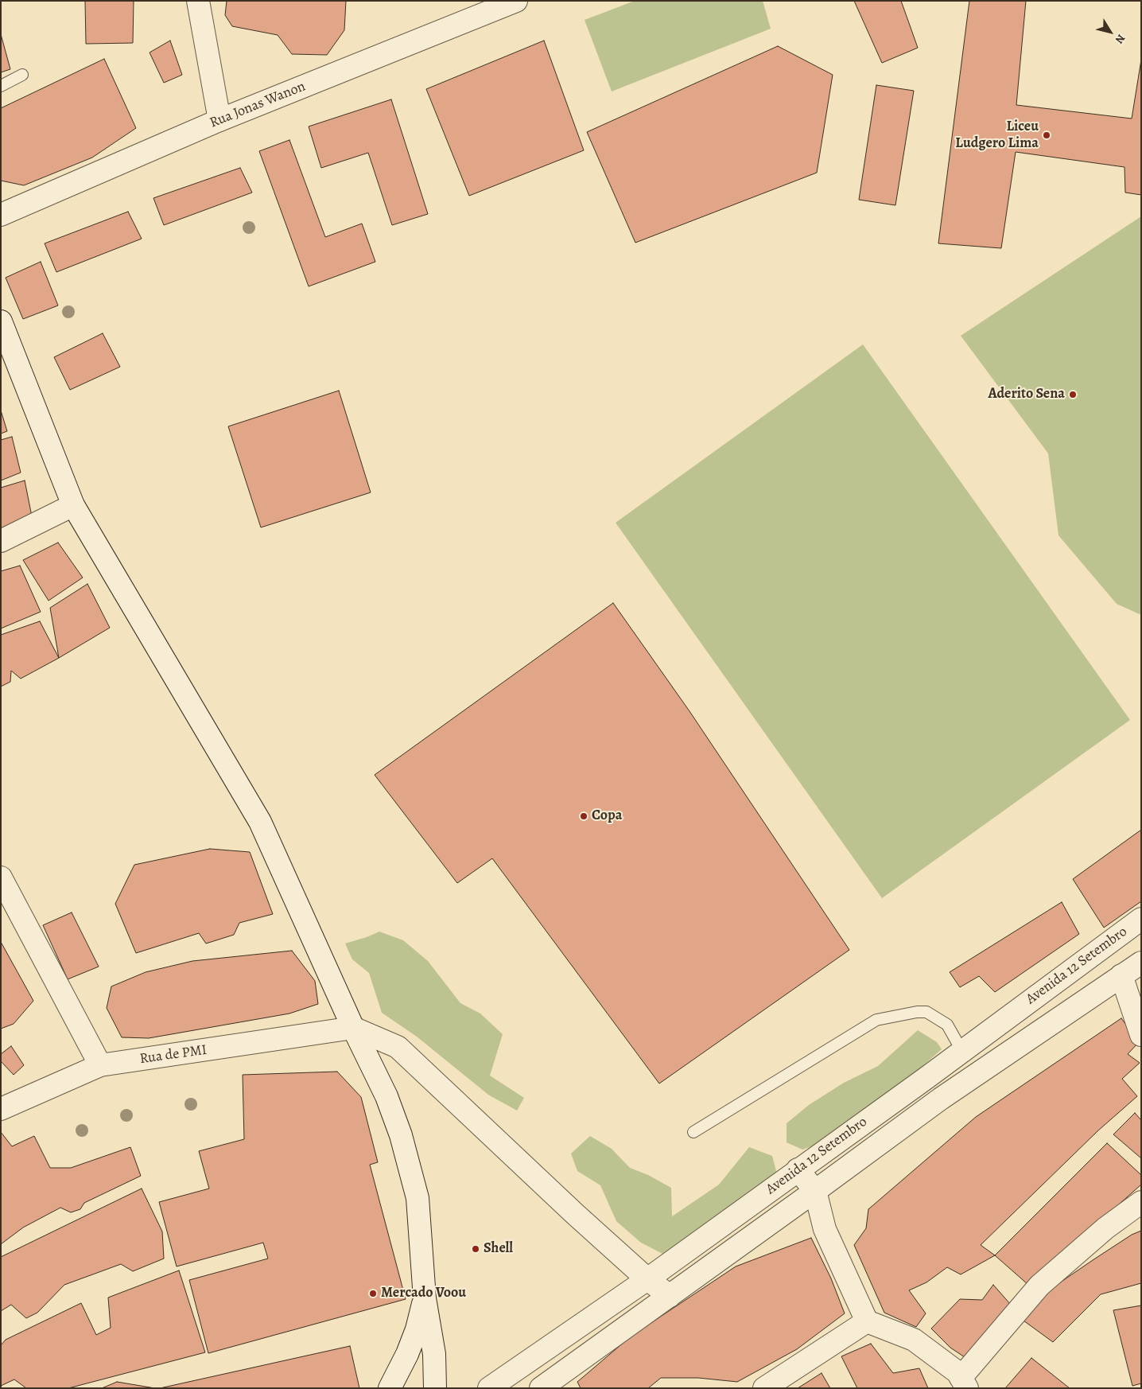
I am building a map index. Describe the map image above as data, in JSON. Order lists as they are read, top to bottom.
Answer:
{
  "streets": {
    "street": ["Rua Jonas Wanon", "Avenida 12 Setembro", "Rua de PMI"]
  },
  "places": [
    "Liceu Ludgero Lima",
    "Aderito Sena",
    "Copa",
    "Shell",
    "Mercado Voou"
  ],
  "north": "bottom right"
}
